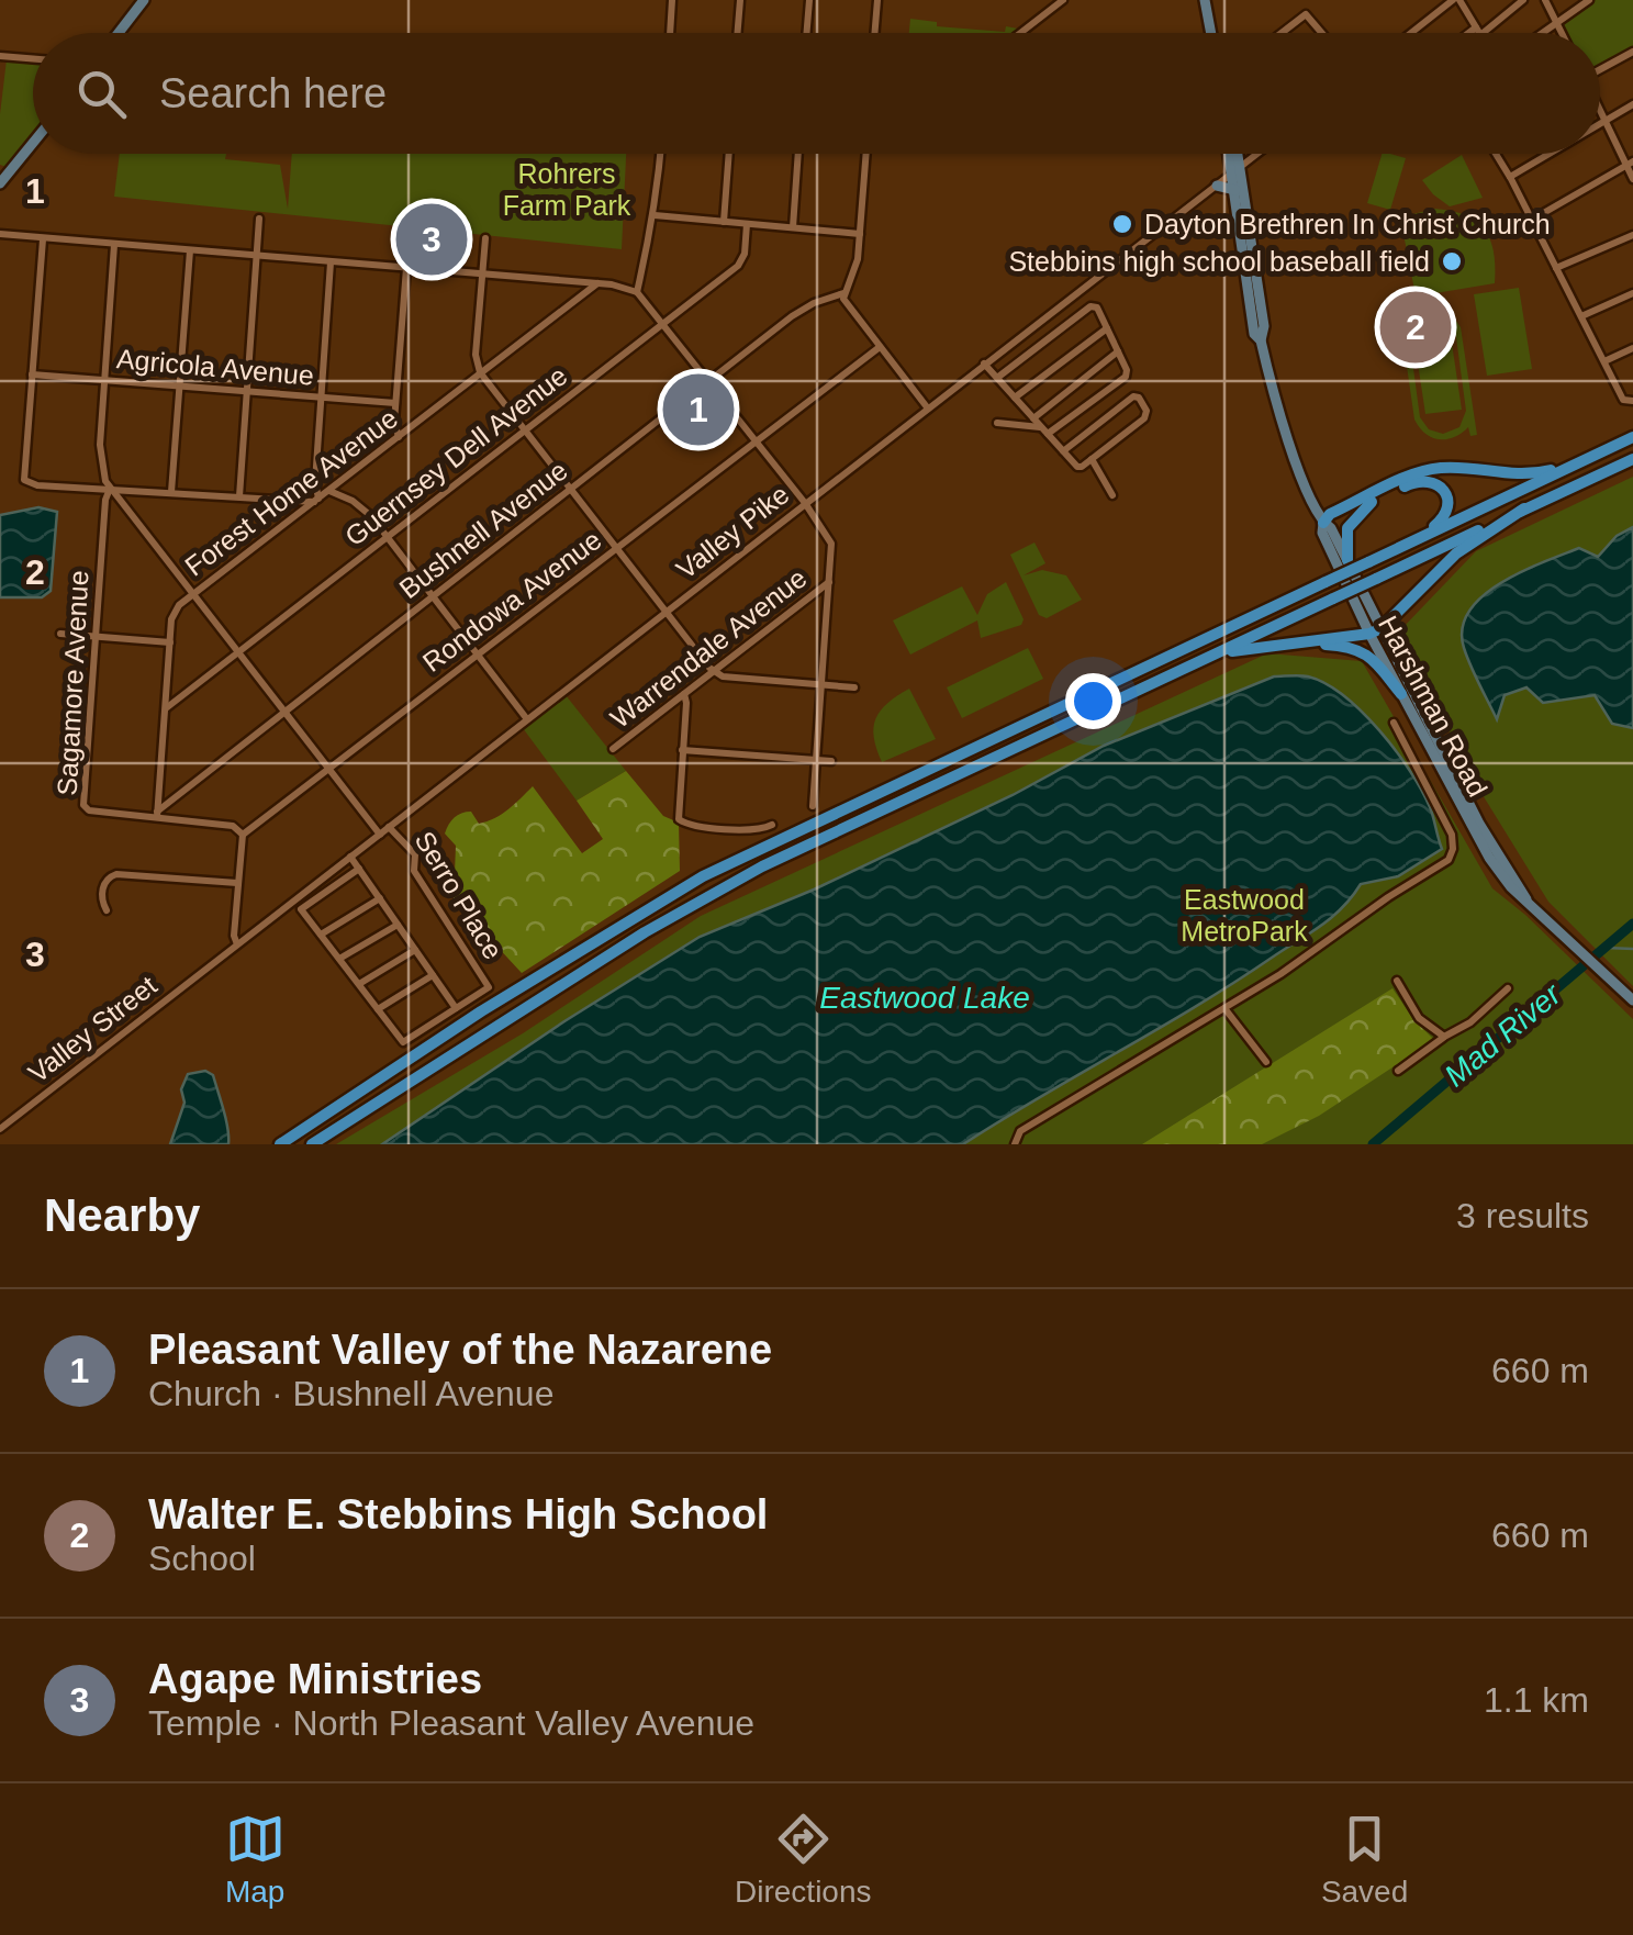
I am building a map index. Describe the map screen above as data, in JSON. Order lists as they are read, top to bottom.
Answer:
{
  "streets": {
    "main road": ["Harshman Road"],
    "street": [
      "Agricola Avenue",
      "Guernsey Dell Avenue",
      "Forest Home Avenue",
      "Bushnell Avenue",
      "Valley Pike",
      "Rondowa Avenue",
      "Warrendale Avenue",
      "Sagamore Avenue",
      "Serro Place",
      "Valley Street"
    ]
  },
  "crossings": [
    ["Guernsey Dell Avenue", "Forest Home Avenue"],
    ["Forest Home Avenue", "Bushnell Avenue"],
    ["Forest Home Avenue", "Sagamore Avenue"],
    ["Bushnell Avenue", "Sagamore Avenue"],
    ["Valley Pike", "Harshman Road"],
    ["Valley Pike", "Serro Place"],
    ["Valley Pike", "Valley Street"]
  ],
  "water": ["Eastwood Lake", "Mad River"],
  "parks": ["Rohrers Farm Park", "Eastwood MetroPark"],
  "places": ["Dayton Brethren In Christ Church", "Stebbins high school baseball field"],
  "page": {
    "search": "Search here",
    "pins": ["3", "2", "1"],
    "heading": ["Nearby", "3 results"],
    "list": [
      {
        "mark": "1",
        "name": "Pleasant Valley of the Nazarene",
        "note": "Church · Bushnell Avenue",
        "value": "660 m"
      },
      {
        "mark": "2",
        "name": "Walter E. Stebbins High School",
        "note": "School",
        "value": "660 m"
      },
      {
        "mark": "3",
        "name": "Agape Ministries",
        "note": "Temple · North Pleasant Valley Avenue",
        "value": "1.1 km"
      }
    ],
    "nav": ["Map", "Directions", "Saved"]
  },
  "grid": {
    "rows": ["1", "2", "3"]
  }
}
